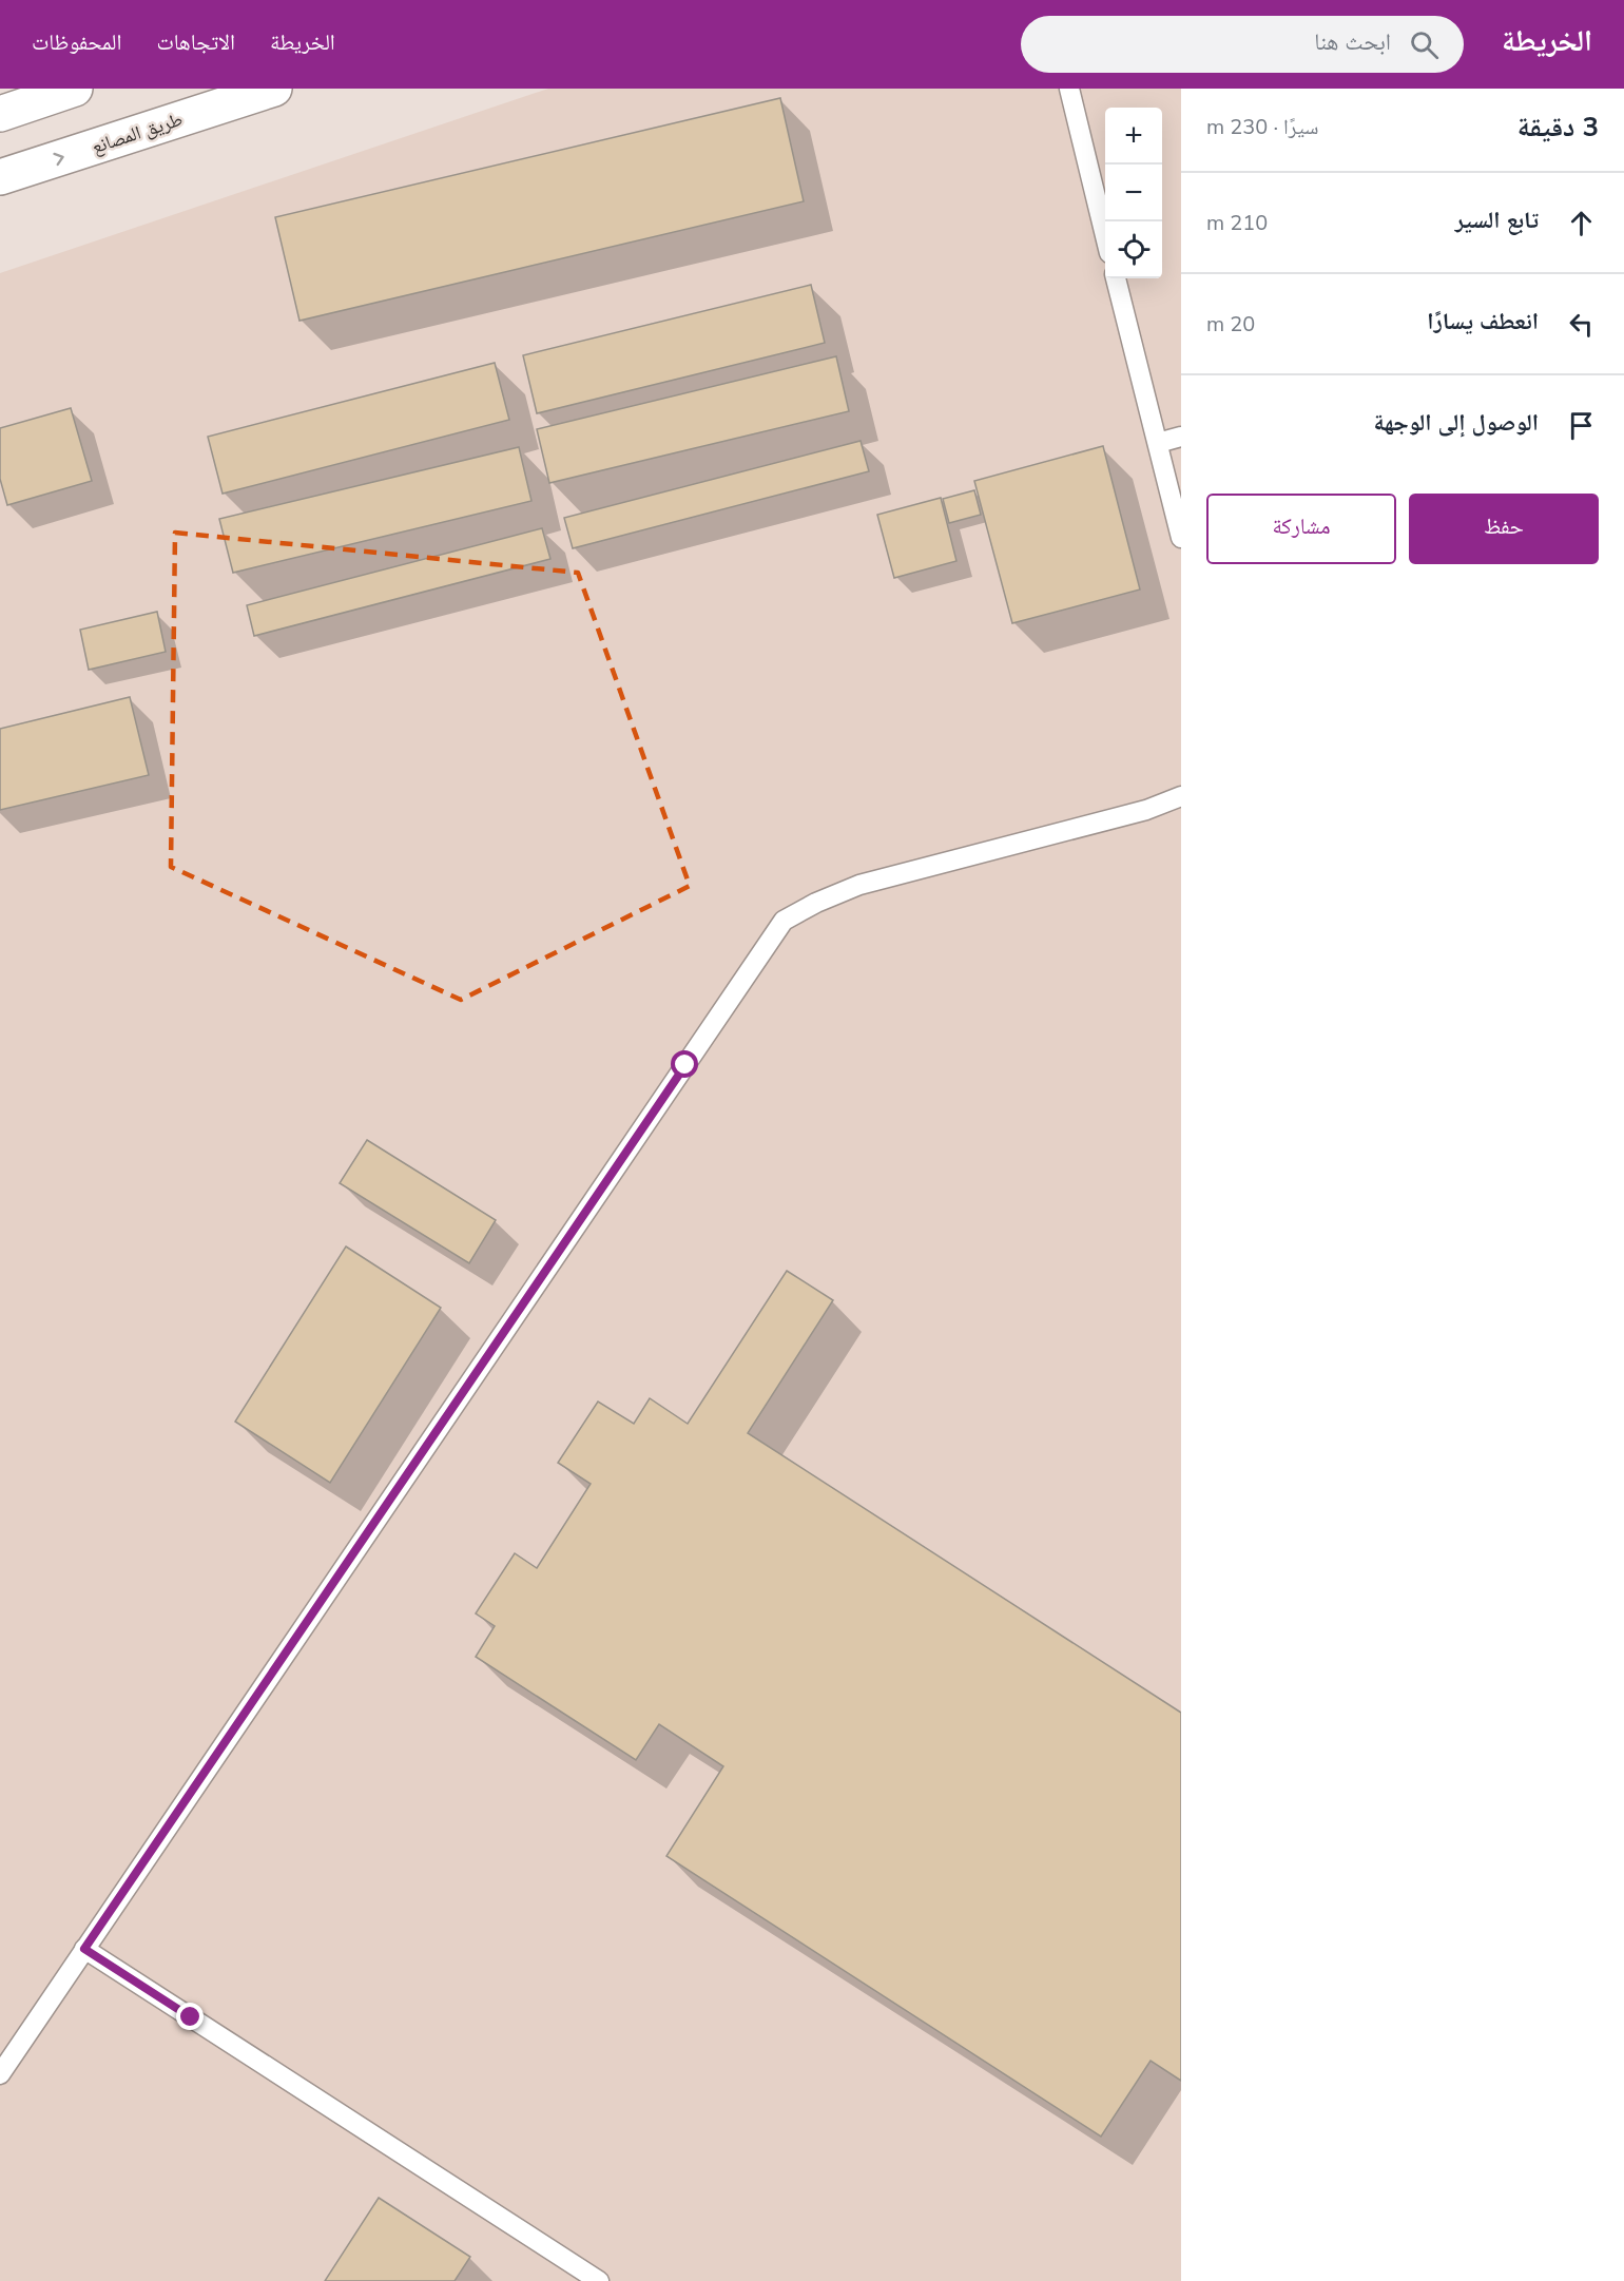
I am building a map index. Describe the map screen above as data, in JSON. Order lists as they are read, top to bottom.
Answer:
{
  "streets": {
    "main road": ["طريق المصانع"]
  },
  "one_way": ["طريق المصانع"],
  "page": {
    "header": "الخريطة",
    "search": "ابحث هنا",
    "nav": ["الخريطة", "الاتجاهات", "المحفوظات"],
    "heading": ["3 دقيقة", "سيرًا · 230 m"],
    "map_buttons": ["+", "−"],
    "list": [
      ["تابع السير", "210 m"],
      ["انعطف يسارًا", "20 m"],
      "الوصول إلى الوجهة"
    ],
    "buttons": ["حفظ", "مشاركة"]
  }
}
